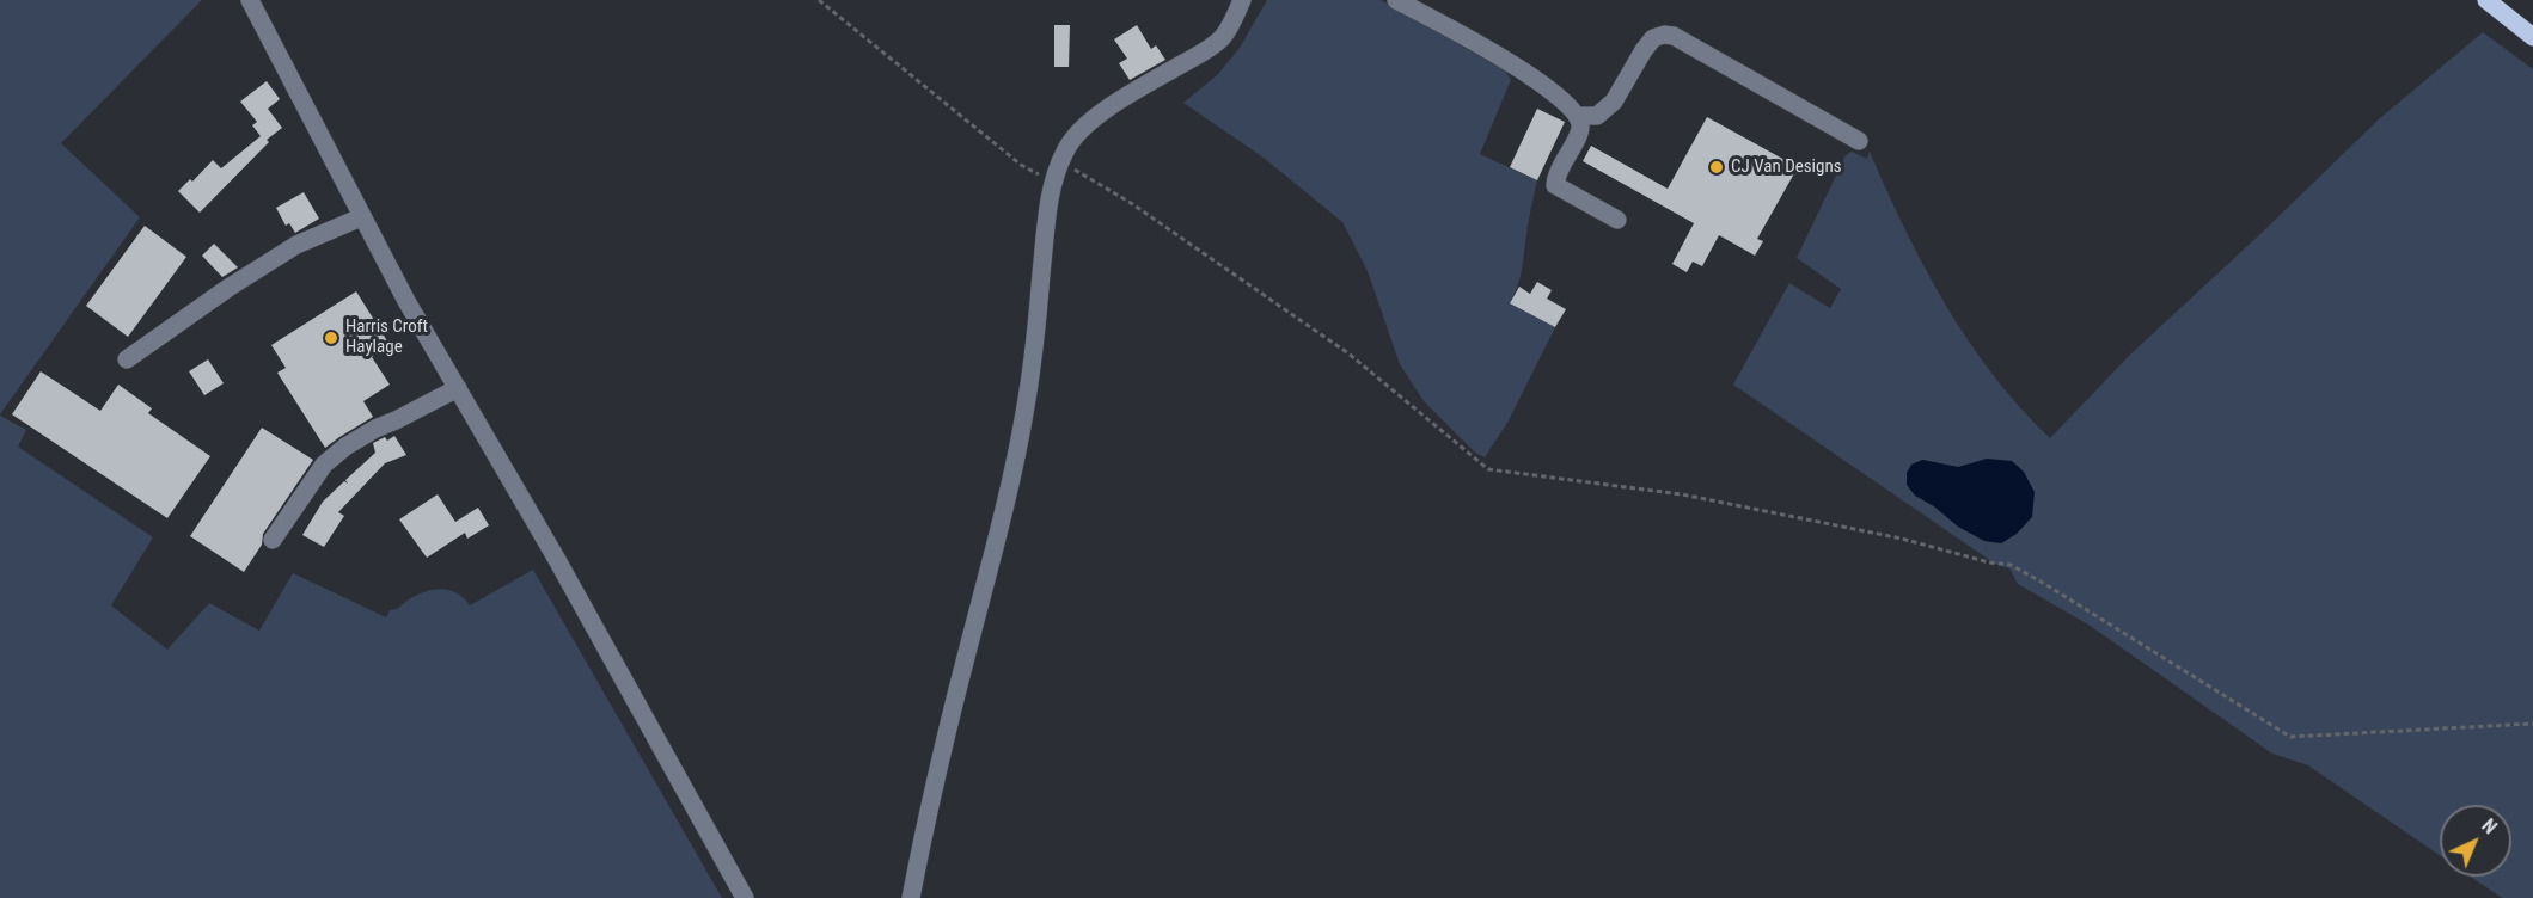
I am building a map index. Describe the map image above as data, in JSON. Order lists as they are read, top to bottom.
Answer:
{
  "places": ["CJ Van Designs", "Harris Croft Haylage"],
  "north": "top right"
}
